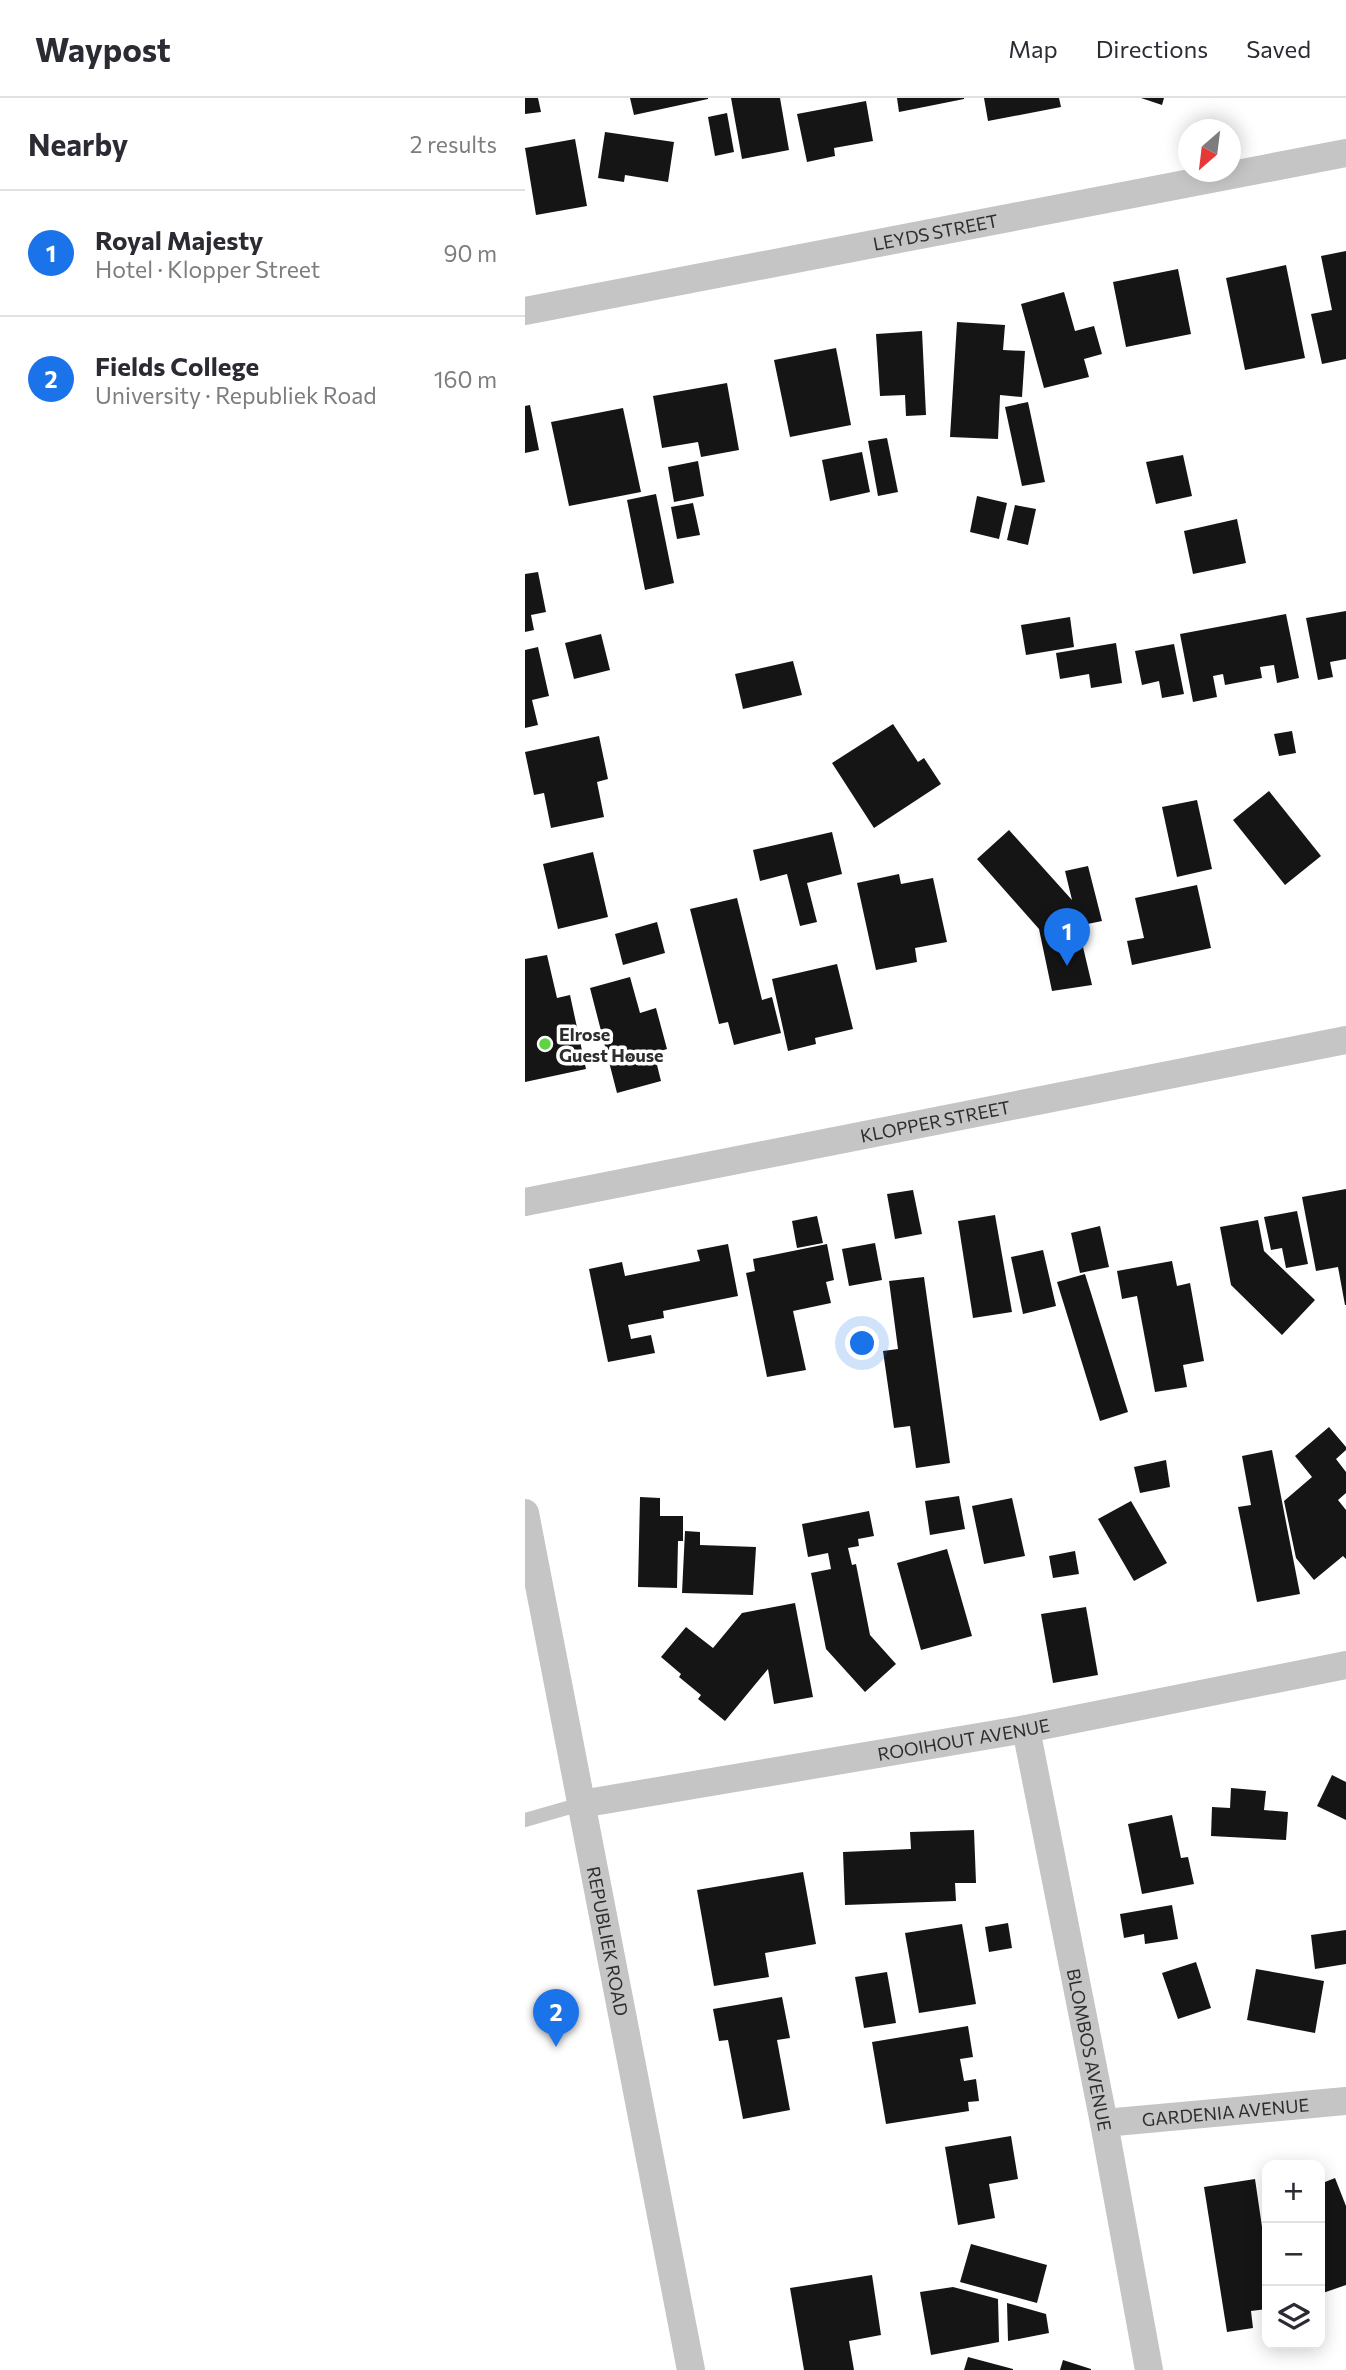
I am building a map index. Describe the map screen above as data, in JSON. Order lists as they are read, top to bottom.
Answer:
{
  "streets": {
    "street": [
      "LEYDS STREET",
      "KLOPPER STREET",
      "ROOIHOUT AVENUE",
      "REPUBLIEK ROAD",
      "BLOMBOS AVENUE",
      "GARDENIA AVENUE"
    ]
  },
  "crossings": [
    ["ROOIHOUT AVENUE", "REPUBLIEK ROAD"],
    ["ROOIHOUT AVENUE", "BLOMBOS AVENUE"],
    ["BLOMBOS AVENUE", "GARDENIA AVENUE"]
  ],
  "places": ["Elrose Guest House"],
  "north": "bottom left",
  "page": {
    "header": "Waypost",
    "nav": ["Map", "Directions", "Saved"],
    "heading": ["Nearby", "2 results"],
    "list": [
      {
        "mark": "1",
        "name": "Royal Majesty",
        "note": "Hotel · Klopper Street",
        "value": "90 m"
      },
      {
        "mark": "2",
        "name": "Fields College",
        "note": "University · Republiek Road",
        "value": "160 m"
      }
    ],
    "pins": ["1", "2"],
    "map_buttons": ["+", "−"]
  }
}
